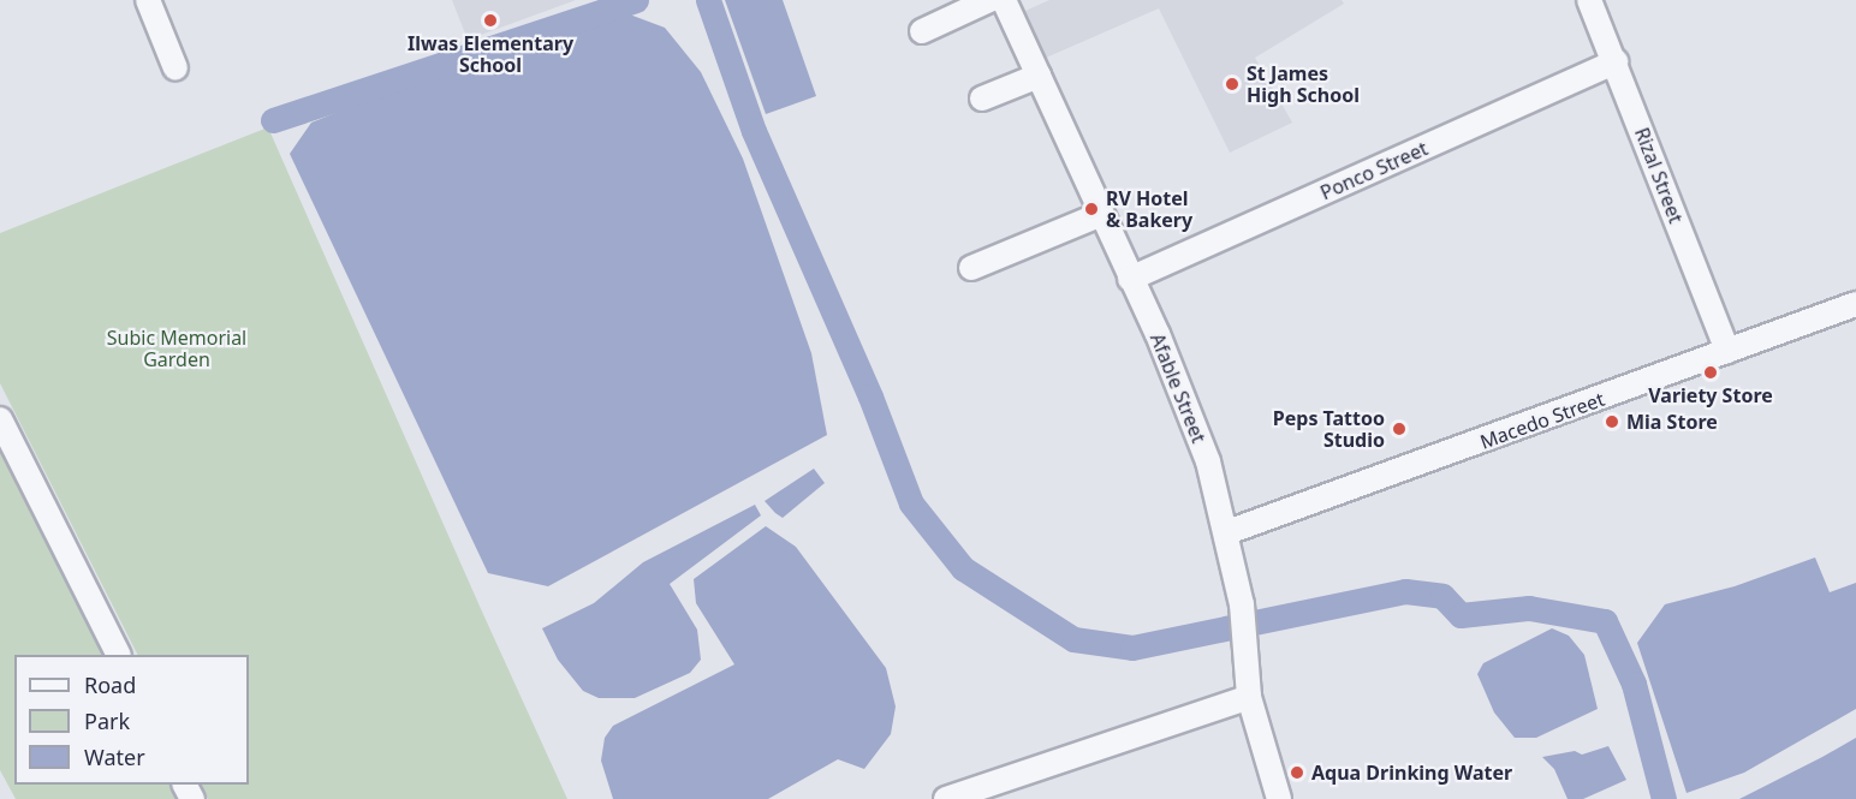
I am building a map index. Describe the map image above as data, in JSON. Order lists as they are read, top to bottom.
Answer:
{
  "streets": {
    "street": [
      "Ponco Street",
      "Rizal Street",
      "Afable Street",
      "Macedo Street"
    ]
  },
  "crossings": [
    ["Ponco Street", "Rizal Street"],
    ["Ponco Street", "Afable Street"],
    ["Rizal Street", "Macedo Street"],
    ["Afable Street", "Macedo Street"]
  ],
  "parks": ["Subic Memorial Garden"],
  "places": [
    "Ilwas Elementary School",
    "St James High School",
    "RV Hotel & Bakery",
    "Variety Store",
    "Mia Store",
    "Peps Tattoo Studio",
    "Aqua Drinking Water"
  ],
  "legend": ["Road", "Park", "Water"]
}
